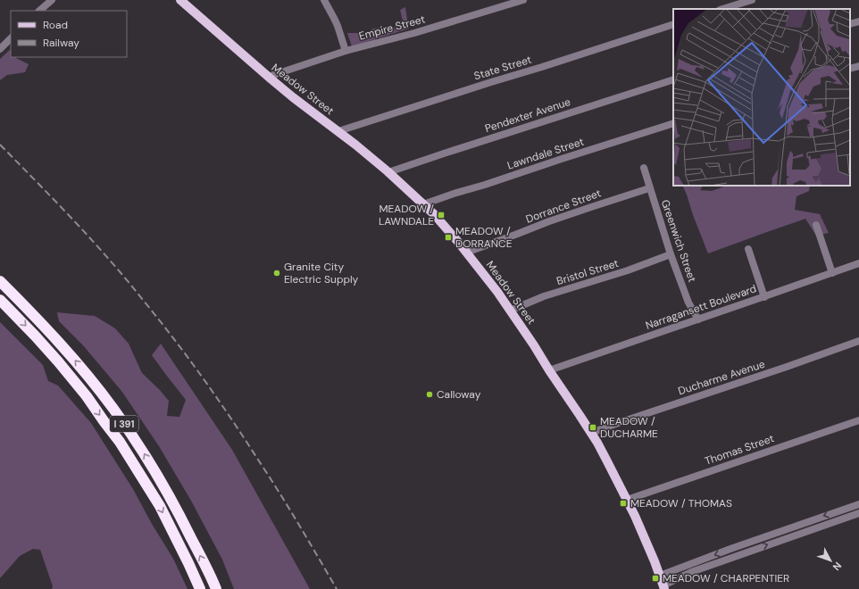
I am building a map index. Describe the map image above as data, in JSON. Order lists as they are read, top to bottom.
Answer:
{
  "streets": {
    "highway": ["I 391"],
    "main road": ["Meadow Street"],
    "street": [
      "Empire Street",
      "State Street",
      "Pendexter Avenue",
      "Lawndale Street",
      "Dorrance Street",
      "Greenwich Street",
      "Bristol Street",
      "Narragansett Boulevard",
      "Ducharme Avenue",
      "Thomas Street"
    ]
  },
  "crossings": [
    ["Empire Street", "Meadow Street"],
    ["State Street", "Meadow Street"],
    ["Meadow Street", "Pendexter Avenue"],
    ["Meadow Street", "Lawndale Street"],
    ["Meadow Street", "Dorrance Street"],
    ["Meadow Street", "Bristol Street"],
    ["Meadow Street", "Narragansett Boulevard"],
    ["Meadow Street", "Ducharme Avenue"],
    ["Meadow Street", "Thomas Street"],
    ["Dorrance Street", "Greenwich Street"],
    ["Greenwich Street", "Bristol Street"],
    ["Greenwich Street", "Narragansett Boulevard"]
  ],
  "places": {
    "transit": [
      "MEADOW / LAWNDALE",
      "MEADOW / DORRANCE",
      "MEADOW / DUCHARME",
      "MEADOW / THOMAS",
      "MEADOW / CHARPENTIER"
    ],
    "other": ["Granite City Electric Supply", "Calloway"]
  },
  "legend": ["Road", "Railway"],
  "north": "bottom right"
}
